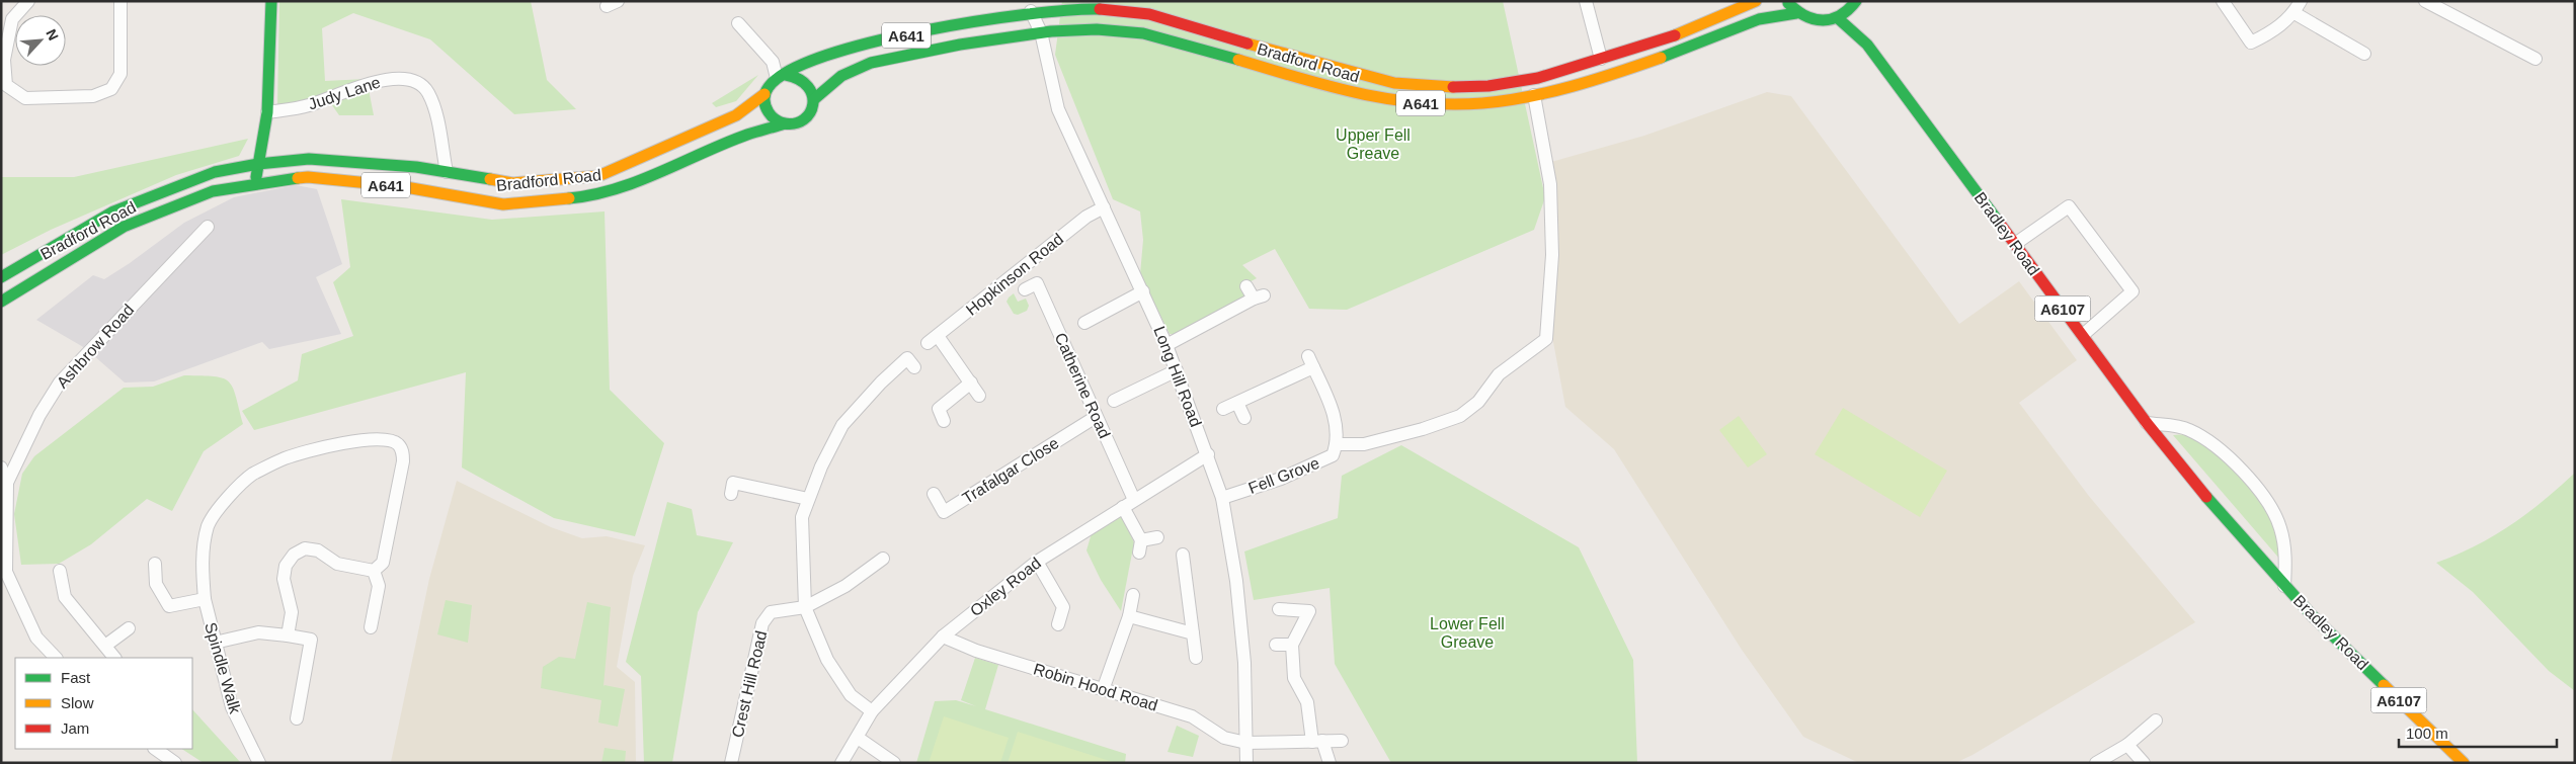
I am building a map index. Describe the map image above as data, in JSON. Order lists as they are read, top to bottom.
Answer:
{
  "streets": {
    "main road": [
      "A641",
      "Bradford Road",
      "Bradley Road",
      "A6107"
    ],
    "street": [
      "Judy Lane",
      "Hopkinson Road",
      "Ashbrow Road",
      "Long Hill Road",
      "Catherine Road",
      "Trafalgar Close",
      "Fell Grove",
      "Oxley Road",
      "Spindle Walk",
      "Crest Hill Road",
      "Robin Hood Road"
    ]
  },
  "crossings": [
    ["A641", "Bradford Road"],
    ["A641", "Bradley Road"],
    ["Bradford Road", "Judy Lane"],
    ["Bradford Road", "Long Hill Road"],
    ["Bradford Road", "Fell Grove"],
    ["Hopkinson Road", "Long Hill Road"],
    ["Long Hill Road", "Fell Grove"],
    ["Long Hill Road", "Oxley Road"],
    ["Long Hill Road", "Robin Hood Road"],
    ["Catherine Road", "Trafalgar Close"],
    ["Catherine Road", "Oxley Road"],
    ["Oxley Road", "Robin Hood Road"]
  ],
  "parks": ["Upper Fell Greave", "Lower Fell Greave"],
  "legend": ["Fast", "Slow", "Jam"],
  "scale_bar": "100 m",
  "north": "top right"
}
